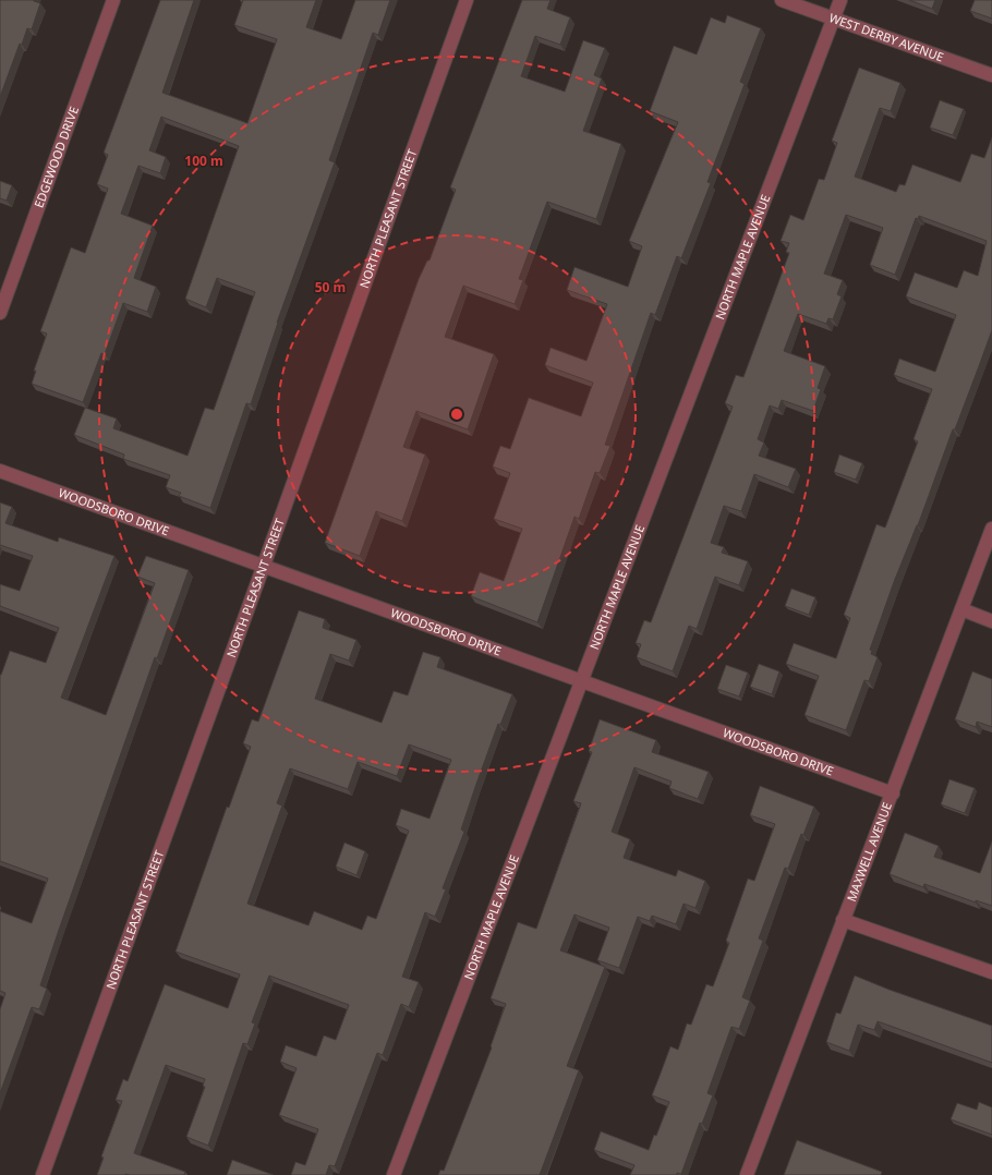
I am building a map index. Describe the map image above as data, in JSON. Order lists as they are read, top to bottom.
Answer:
{
  "streets": {
    "street": [
      "WEST DERBY AVENUE",
      "EDGEWOOD DRIVE",
      "NORTH PLEASANT STREET",
      "NORTH MAPLE AVENUE",
      "WOODSBORO DRIVE",
      "MAXWELL AVENUE"
    ]
  },
  "crossings": [
    ["WEST DERBY AVENUE", "NORTH MAPLE AVENUE"],
    ["NORTH PLEASANT STREET", "WOODSBORO DRIVE"],
    ["NORTH MAPLE AVENUE", "WOODSBORO DRIVE"],
    ["WOODSBORO DRIVE", "MAXWELL AVENUE"]
  ],
  "rings": ["100 m", "50 m"]
}
